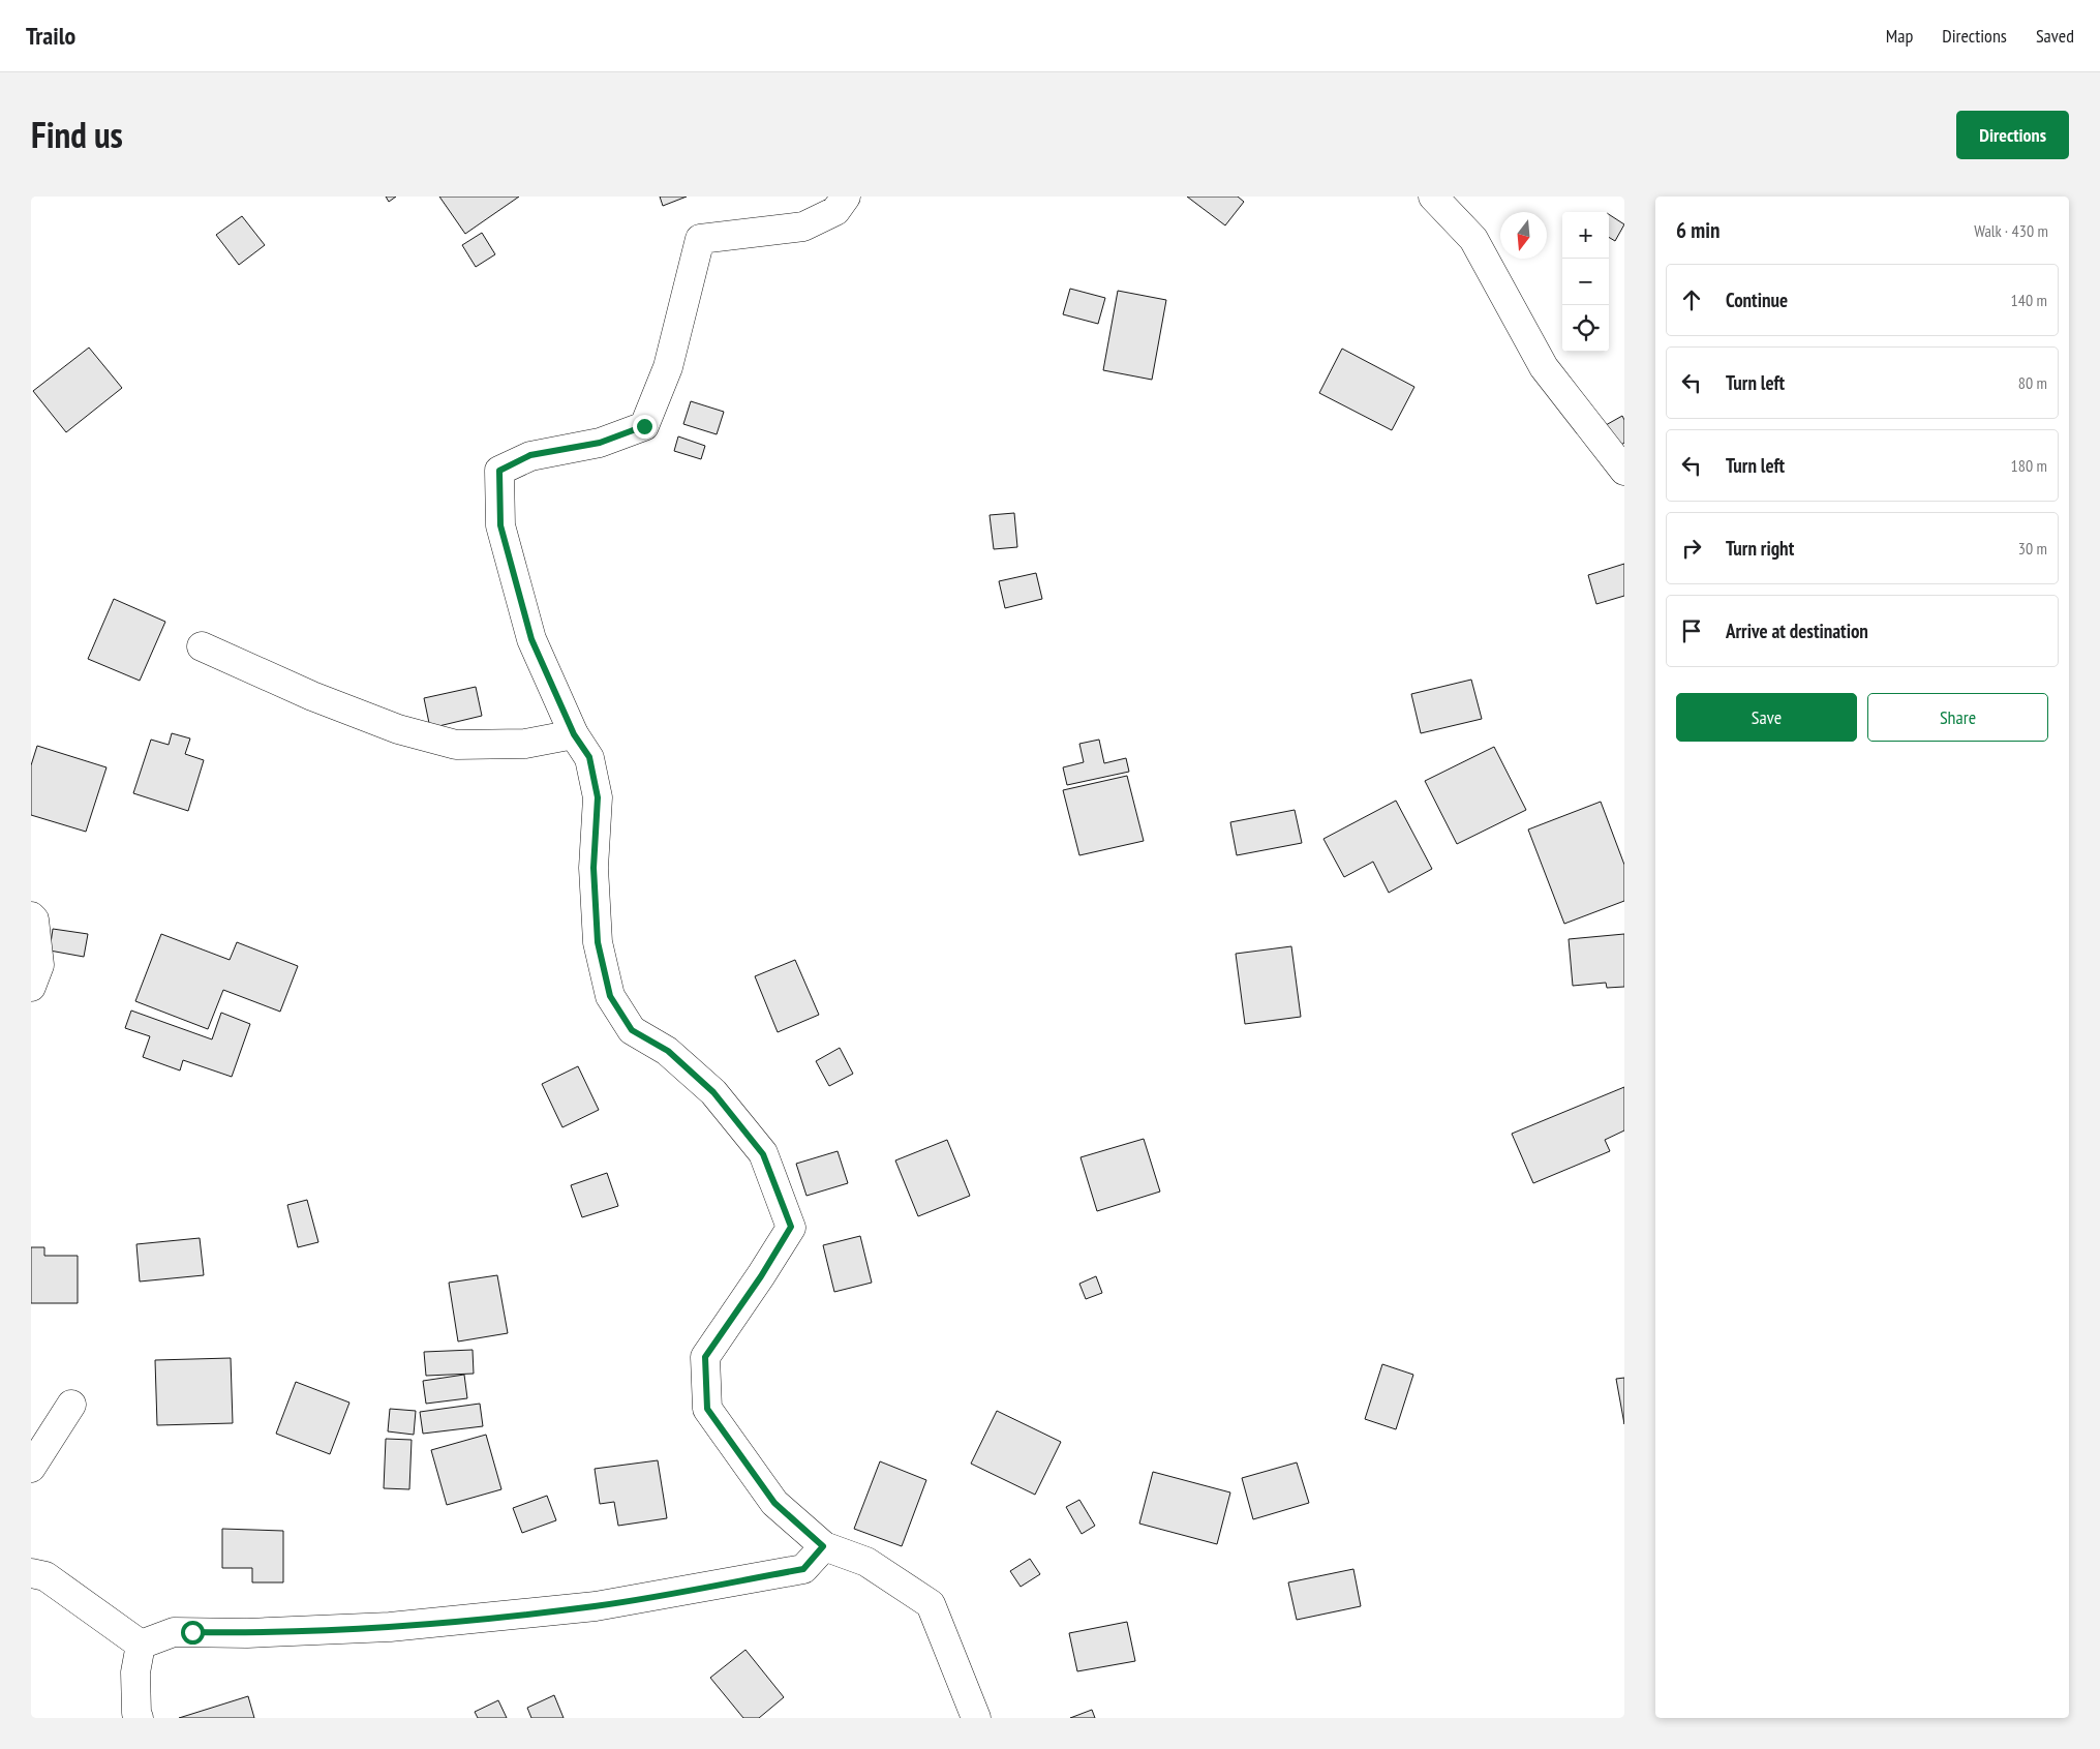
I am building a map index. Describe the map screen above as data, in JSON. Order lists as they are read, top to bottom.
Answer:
{
  "north": "bottom",
  "page": {
    "header": "Trailo",
    "nav": ["Map", "Directions", "Saved"],
    "title": "Find us",
    "buttons": [
      "Directions",
      ["Save", "Share"]
    ],
    "heading": ["6 min", "Walk · 430 m"],
    "map_buttons": ["+", "−"],
    "list": [
      ["Continue", "140 m"],
      ["Turn left", "80 m"],
      ["Turn left", "180 m"],
      ["Turn right", "30 m"],
      "Arrive at destination"
    ]
  }
}
